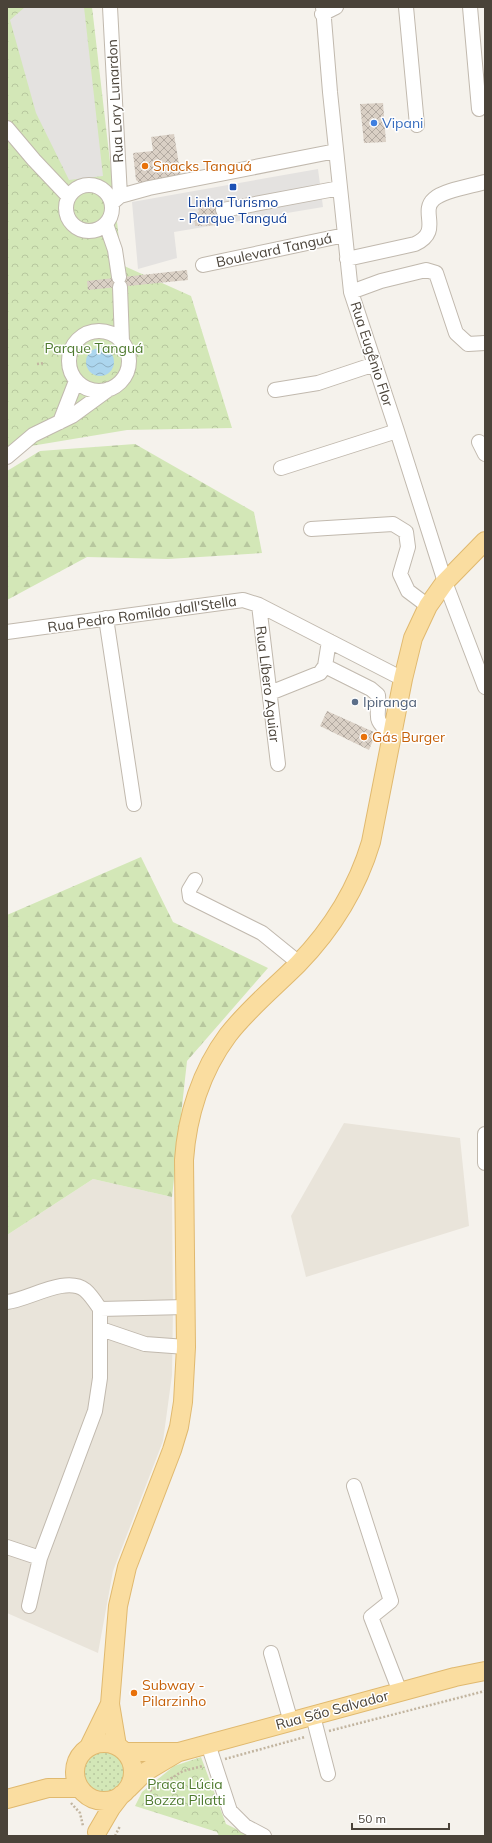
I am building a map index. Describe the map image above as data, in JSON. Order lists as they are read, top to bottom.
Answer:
{
  "streets": {
    "main road": ["Rua São Salvador"],
    "street": [
      "Rua Lory Lunardon",
      "Boulevard Tanguá",
      "Rua Eugênio Flor",
      "Rua Pedro Romildo dall'Stella",
      "Rua Líbero Aguiar"
    ]
  },
  "crossings": [
    ["Boulevard Tanguá", "Rua Eugênio Flor"],
    ["Rua Pedro Romildo dall'Stella", "Rua Líbero Aguiar"]
  ],
  "parks": ["Parque Tanguá", "Praça Lúcia Bozza Pilatti"],
  "places": {
    "other": [
      "Vipani",
      "Snacks Tanguá",
      "Ipiranga",
      "Gás Burger",
      "Subway - Pilarzinho"
    ],
    "transit": ["Linha Turismo - Parque Tanguá"]
  },
  "scale_bar": "50 m"
}
